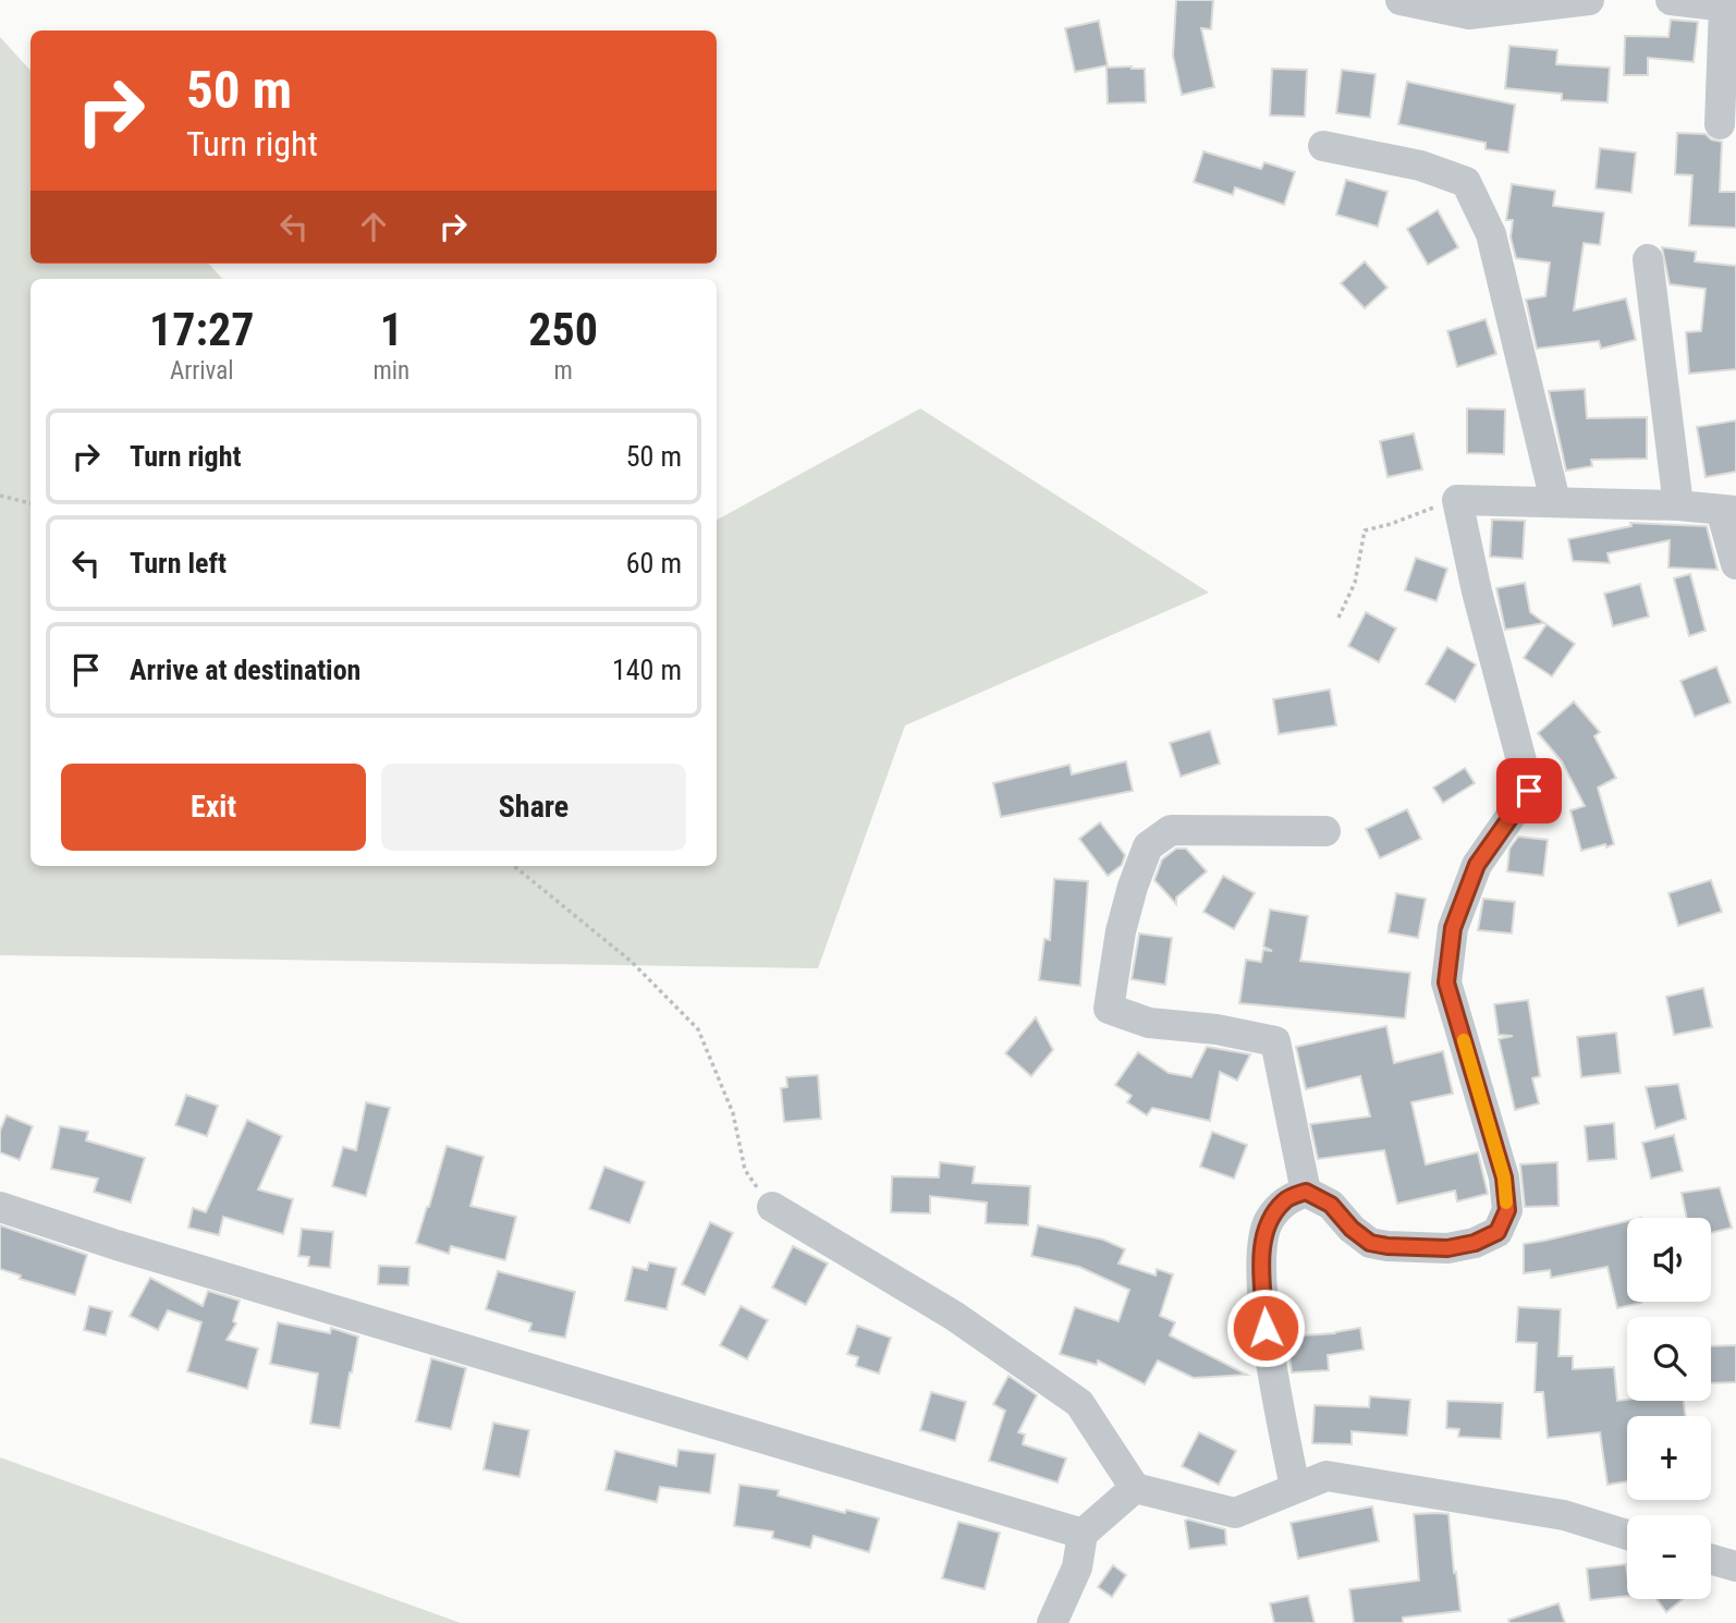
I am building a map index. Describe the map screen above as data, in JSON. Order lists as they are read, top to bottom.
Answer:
{
  "page": {
    "turn": ["50 m", "Turn right"],
    "eta": [
      "17:27",
      "Arrival",
      "1",
      "min",
      "250",
      "m"
    ],
    "list": [
      {
        "name": "Turn right",
        "value": "50 m"
      },
      {
        "name": "Turn left",
        "value": "60 m"
      },
      {
        "name": "Arrive at destination",
        "value": "140 m"
      }
    ],
    "buttons": ["Exit", "Share"],
    "map_buttons": ["+", "−"]
  }
}
